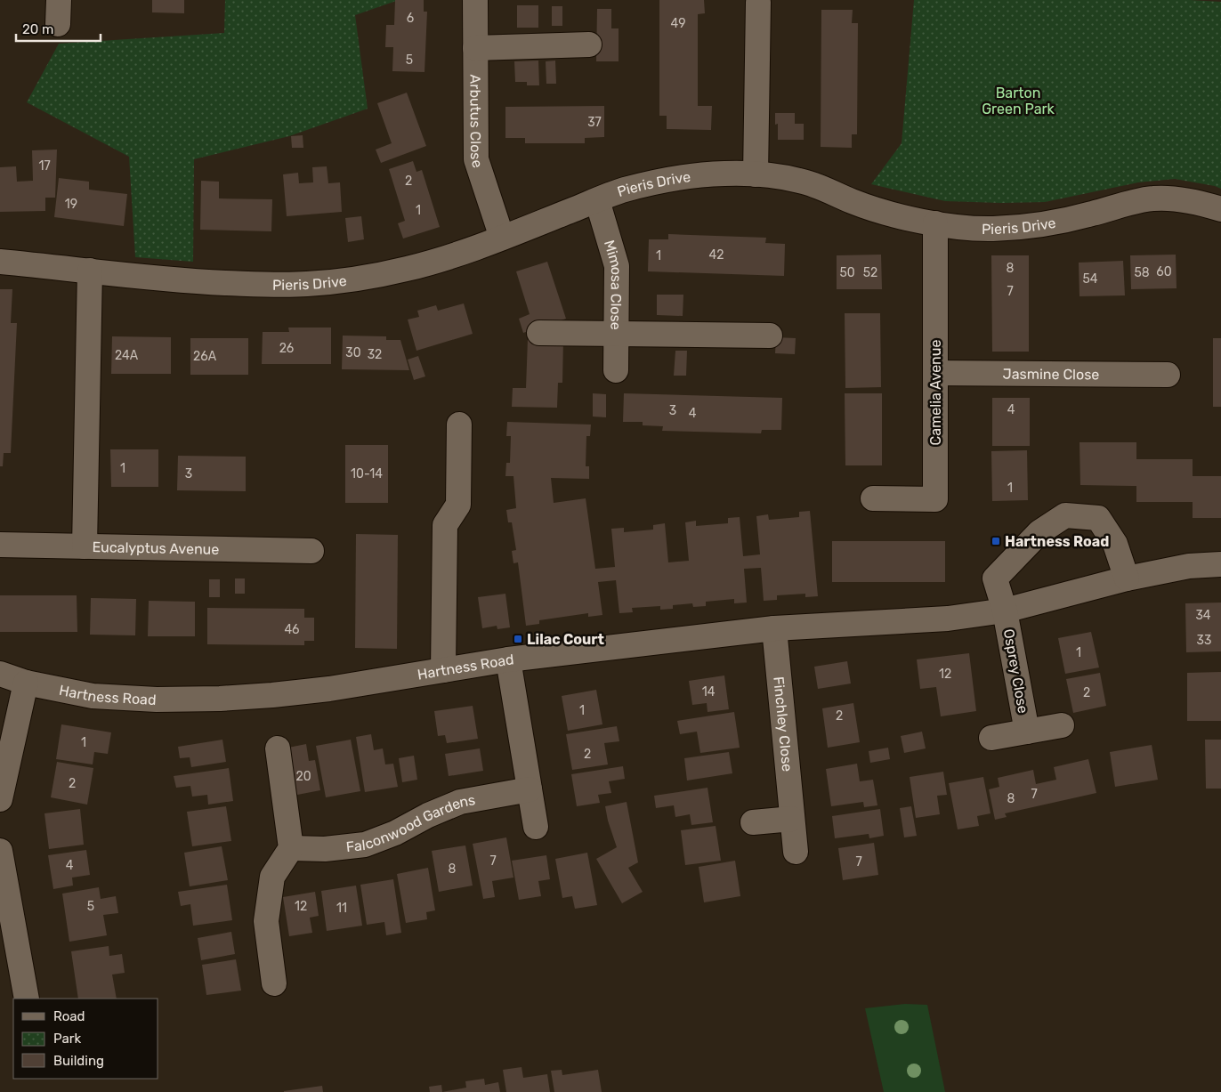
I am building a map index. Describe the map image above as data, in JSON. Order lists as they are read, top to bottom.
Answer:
{
  "streets": {
    "street": [
      "Arbutus Close",
      "Pieris Drive",
      "Mimosa Close",
      "Jasmine Close",
      "Camelia Avenue",
      "Eucalyptus Avenue",
      "Hartness Road",
      "Osprey Close",
      "Finchley Close",
      "Falconwood Gardens"
    ]
  },
  "crossings": [
    ["Arbutus Close", "Pieris Drive"],
    ["Pieris Drive", "Mimosa Close"],
    ["Pieris Drive", "Camelia Avenue"],
    ["Jasmine Close", "Camelia Avenue"],
    ["Hartness Road", "Osprey Close"],
    ["Hartness Road", "Finchley Close"]
  ],
  "parks": ["Barton Green Park"],
  "places": {
    "transit": ["Hartness Road", "Lilac Court"]
  },
  "house_numbers": [
    "6",
    "49",
    "5",
    "37",
    "17",
    "2",
    "19",
    "1",
    "42",
    "1",
    "8",
    "60",
    "50",
    "52",
    "58",
    "54",
    "7",
    "26",
    "30",
    "32",
    "24A",
    "26A",
    "4",
    "3",
    "4",
    "1",
    "3",
    "10-14",
    "1",
    "34",
    "46",
    "33",
    "1",
    "12",
    "14",
    "2",
    "1",
    "2",
    "1",
    "2",
    "20",
    "2",
    "7",
    "8",
    "7",
    "7",
    "4",
    "8",
    "5",
    "12",
    "11"
  ],
  "legend": ["Road", "Park", "Building"],
  "scale_bar": "20 m"
}
